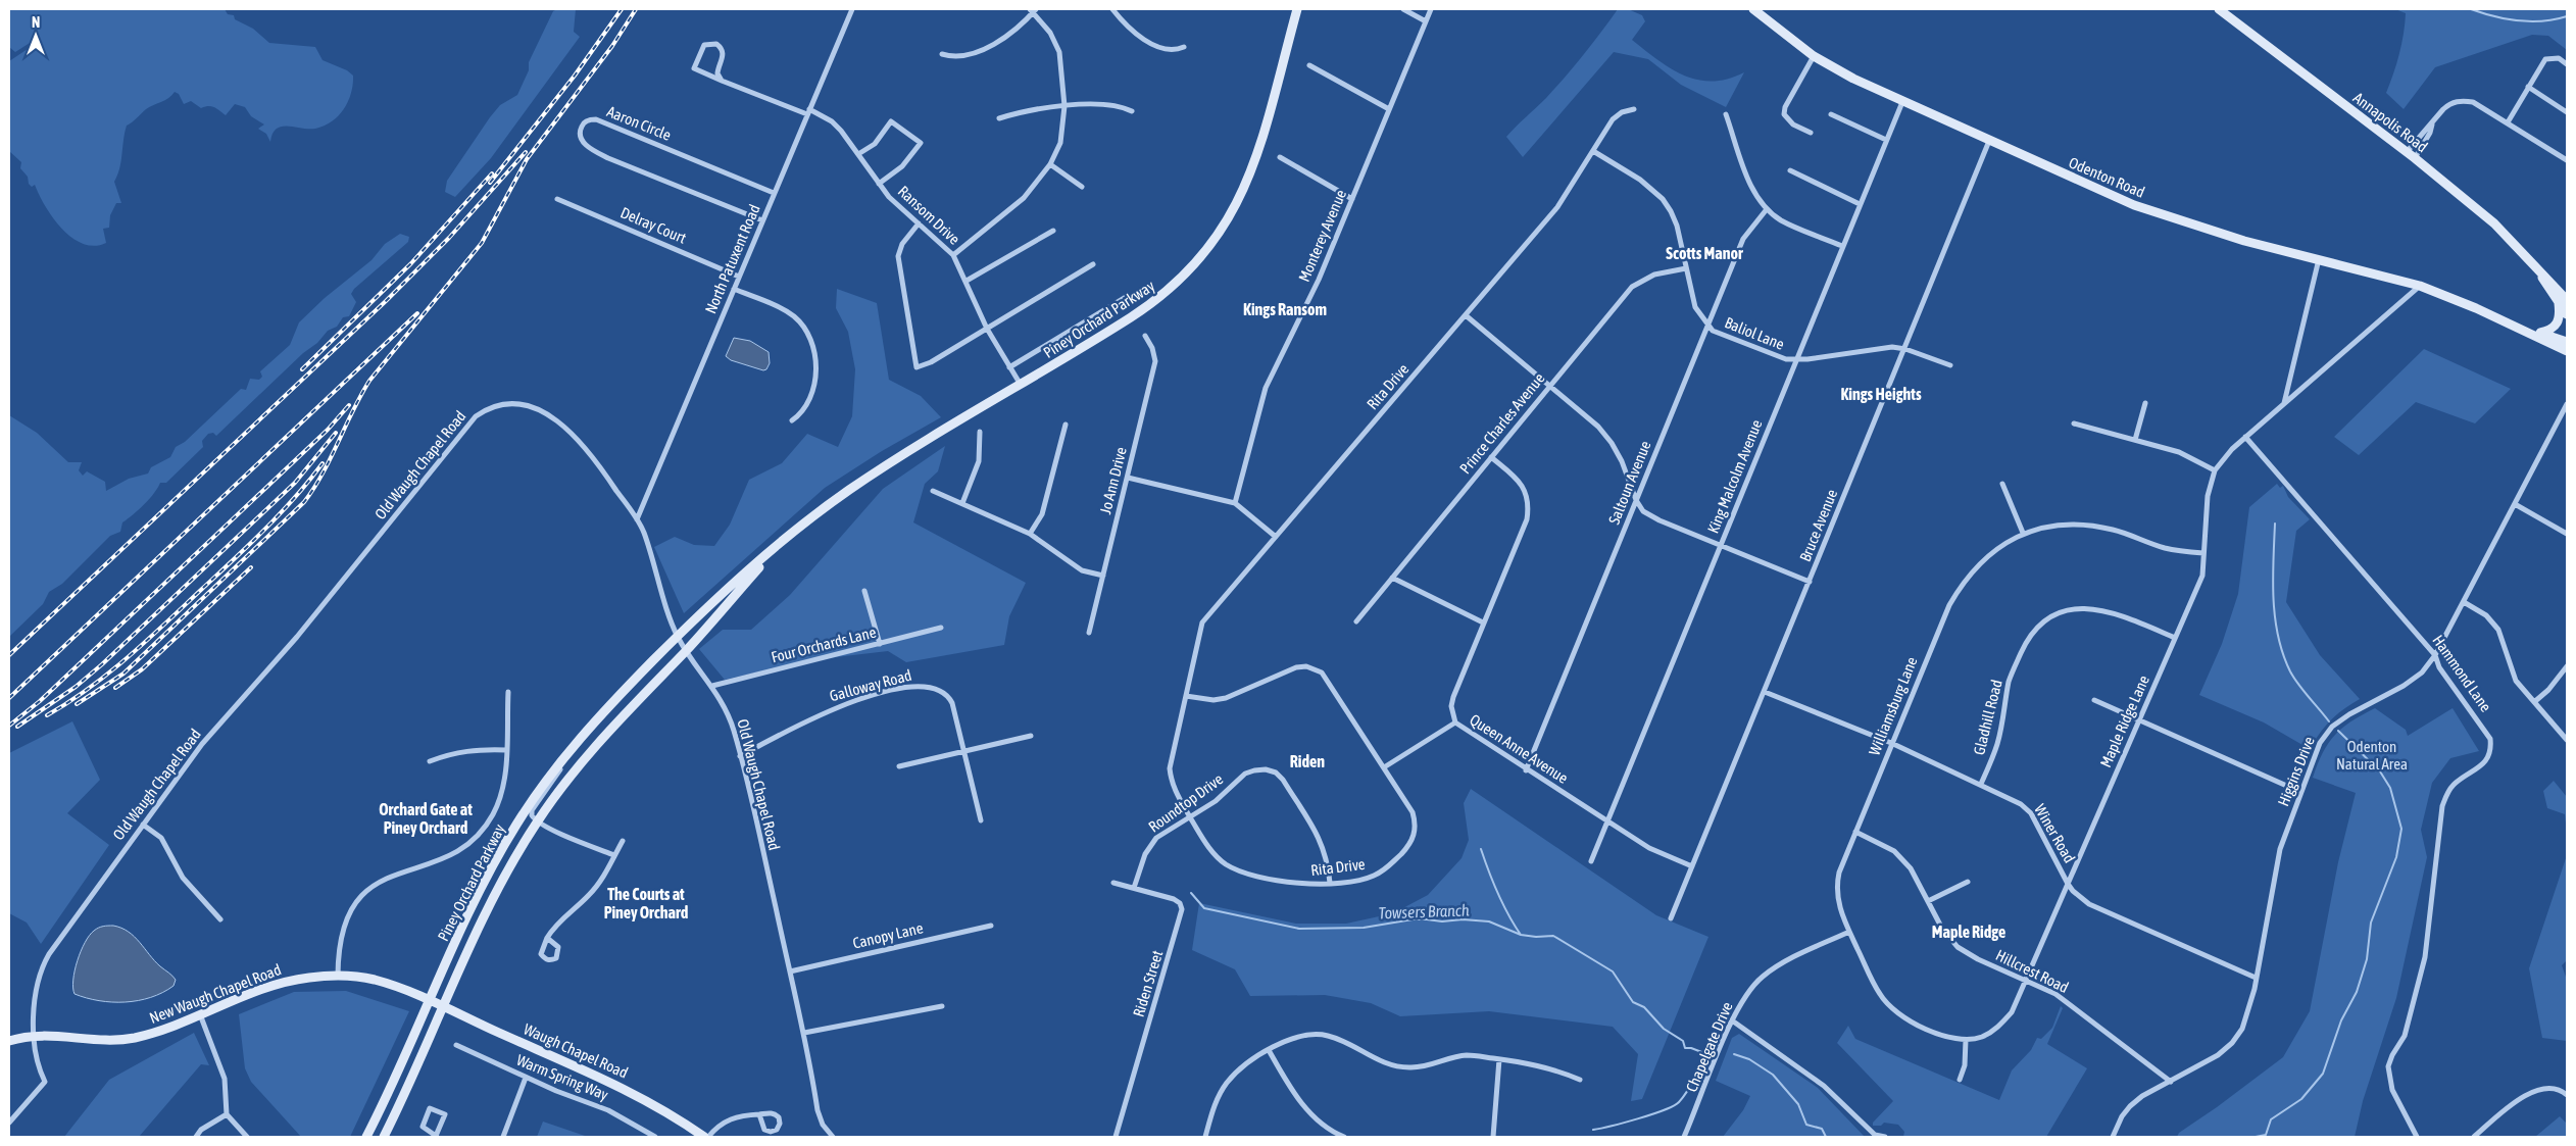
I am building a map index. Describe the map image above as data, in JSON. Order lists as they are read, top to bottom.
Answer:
{
  "streets": {
    "main road": [
      "Annapolis Road",
      "Odenton Road",
      "Piney Orchard Parkway",
      "New Waugh Chapel Road",
      "Waugh Chapel Road"
    ],
    "street": [
      "Aaron Circle",
      "Ransom Drive",
      "Delray Court",
      "Monterey Avenue",
      "North Patuxent Road",
      "Baliol Lane",
      "Rita Drive",
      "Prince Charles Avenue",
      "Old Waugh Chapel Road",
      "King Malcolm Avenue",
      "Jo Ann Drive",
      "Saltoun Avenue",
      "Bruce Avenue",
      "Four Orchards Lane",
      "Hammond Lane",
      "Galloway Road",
      "Williamsburg Lane",
      "Gladhill Road",
      "Maple Ridge Lane",
      "Queen Anne Avenue",
      "Higgins Drive",
      "Roundtop Drive",
      "Winer Road",
      "Canopy Lane",
      "Hillcrest Road",
      "Riden Street",
      "Chapelgate Drive",
      "Warm Spring Way"
    ]
  },
  "crossings": [
    ["Aaron Circle", "North Patuxent Road"],
    ["Odenton Road", "King Malcolm Avenue"],
    ["Odenton Road", "Bruce Avenue"],
    ["Odenton Road", "Maple Ridge Lane"],
    ["Ransom Drive", "North Patuxent Road"],
    ["Ransom Drive", "Piney Orchard Parkway"],
    ["Delray Court", "North Patuxent Road"],
    ["North Patuxent Road", "Old Waugh Chapel Road"],
    ["Piney Orchard Parkway", "Old Waugh Chapel Road"],
    ["Piney Orchard Parkway", "New Waugh Chapel Road"],
    ["Piney Orchard Parkway", "Waugh Chapel Road"],
    ["Baliol Lane", "Rita Drive"],
    ["Baliol Lane", "Prince Charles Avenue"],
    ["Baliol Lane", "King Malcolm Avenue"],
    ["Baliol Lane", "Saltoun Avenue"],
    ["Baliol Lane", "Bruce Avenue"],
    ["Rita Drive", "Roundtop Drive"],
    ["Prince Charles Avenue", "Queen Anne Avenue"],
    ["Old Waugh Chapel Road", "Four Orchards Lane"],
    ["Old Waugh Chapel Road", "Galloway Road"],
    ["Old Waugh Chapel Road", "Canopy Lane"],
    ["Old Waugh Chapel Road", "New Waugh Chapel Road"],
    ["King Malcolm Avenue", "Queen Anne Avenue"],
    ["Saltoun Avenue", "Queen Anne Avenue"],
    ["Bruce Avenue", "Queen Anne Avenue"],
    ["Bruce Avenue", "Winer Road"],
    ["Hammond Lane", "Maple Ridge Lane"],
    ["Hammond Lane", "Higgins Drive"],
    ["Williamsburg Lane", "Maple Ridge Lane"],
    ["Williamsburg Lane", "Winer Road"],
    ["Williamsburg Lane", "Hillcrest Road"],
    ["Williamsburg Lane", "Chapelgate Drive"],
    ["Gladhill Road", "Maple Ridge Lane"],
    ["Gladhill Road", "Winer Road"],
    ["Maple Ridge Lane", "Winer Road"],
    ["Maple Ridge Lane", "Hillcrest Road"],
    ["Higgins Drive", "Winer Road"],
    ["Higgins Drive", "Hillcrest Road"],
    ["Roundtop Drive", "Riden Street"],
    ["New Waugh Chapel Road", "Waugh Chapel Road"]
  ],
  "districts": [
    "Scotts Manor",
    "Kings Ransom",
    "Kings Heights",
    "Riden",
    "Orchard Gate at Piney Orchard",
    "The Courts at Piney Orchard",
    "Maple Ridge"
  ],
  "water": ["Towsers Branch"],
  "parks": ["Odenton Natural Area"],
  "north": "top"
}
